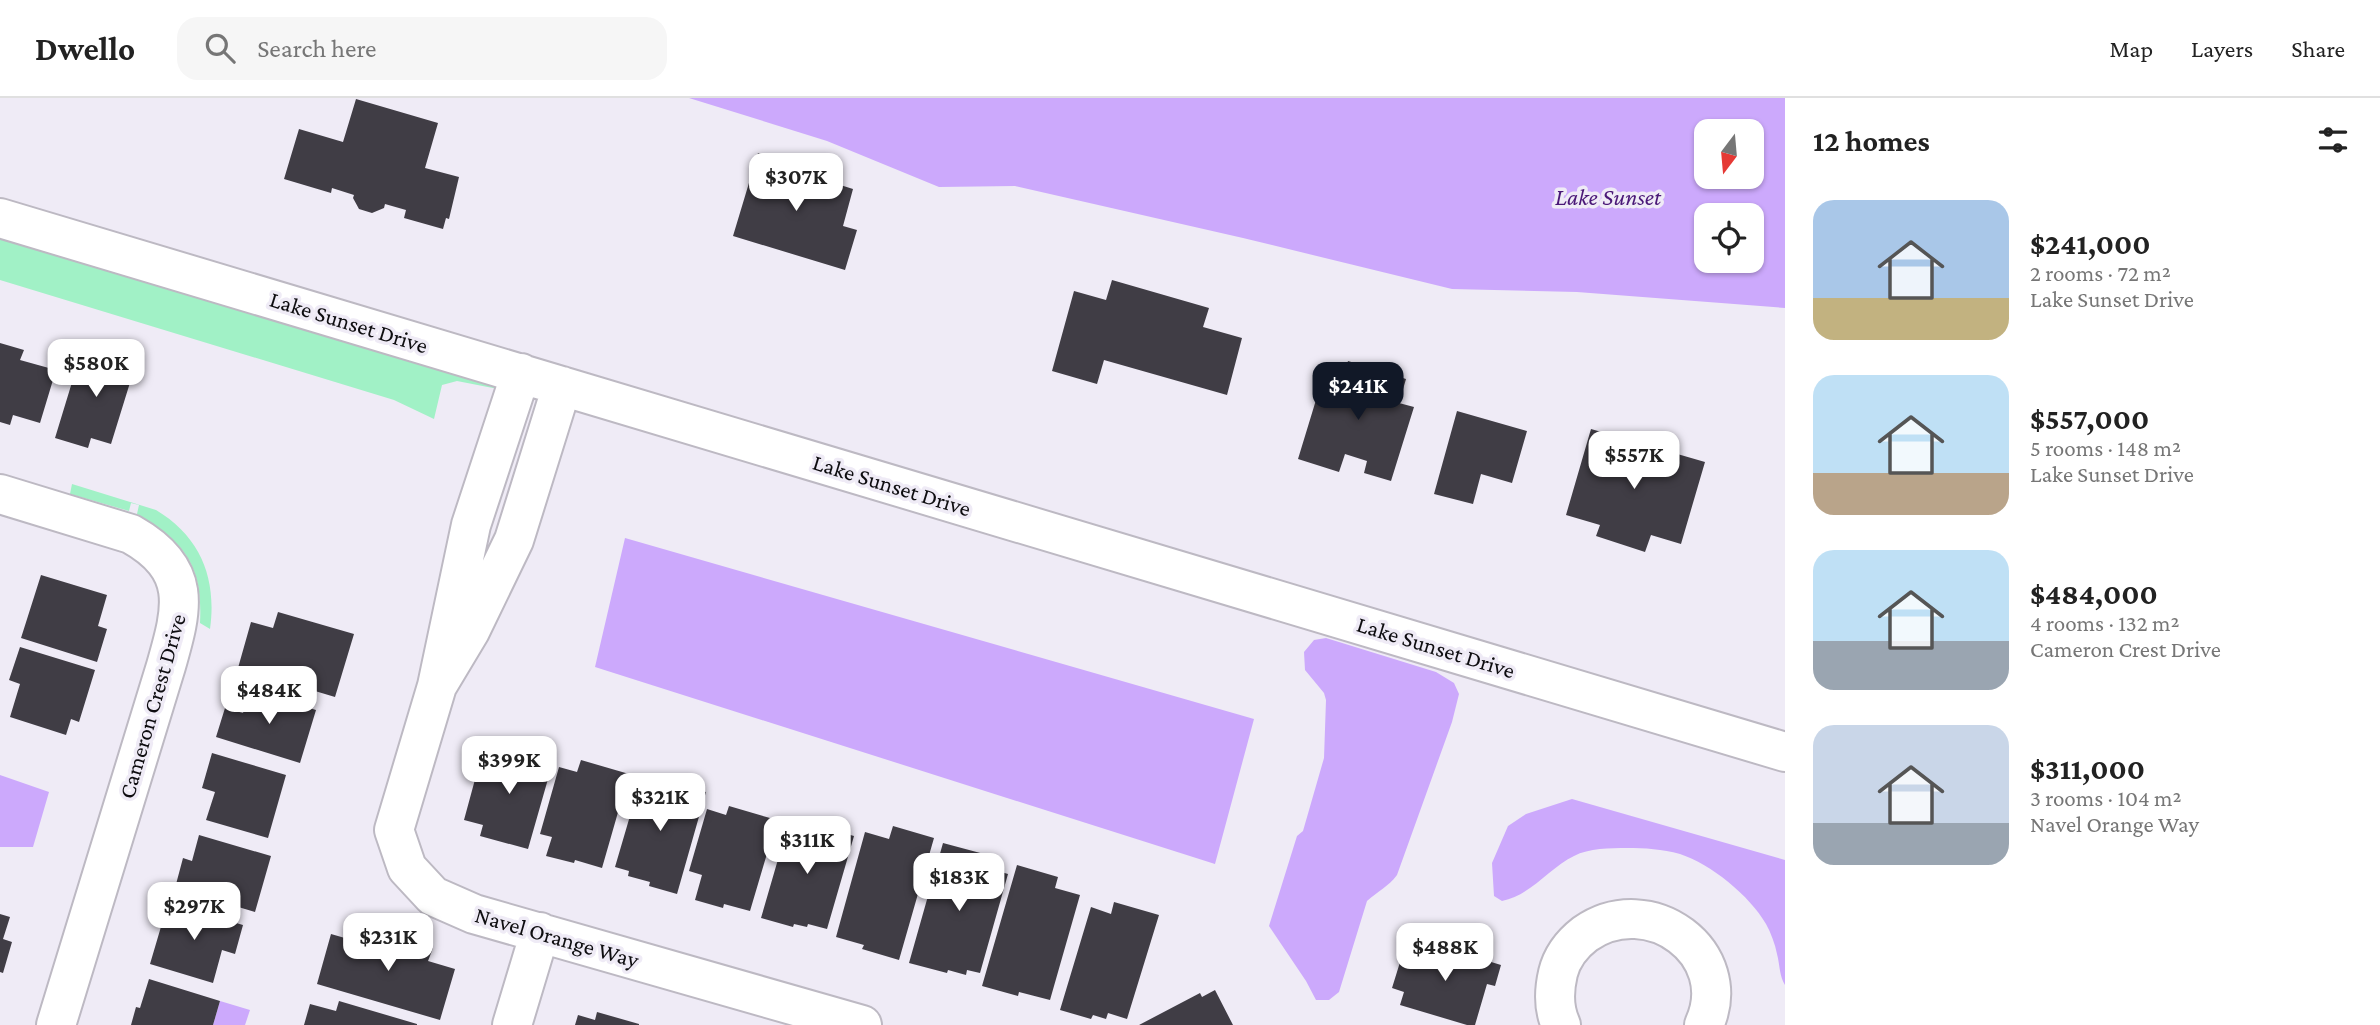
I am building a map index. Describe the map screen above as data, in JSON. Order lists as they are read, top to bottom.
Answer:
{
  "streets": {
    "street": ["Lake Sunset Drive", "Cameron Crest Drive", "Navel Orange Way"]
  },
  "water": ["Lake Sunset"],
  "north": "bottom",
  "page": {
    "header": "Dwello",
    "search": "Search here",
    "nav": ["Map", "Layers", "Share"],
    "heading": "12 homes",
    "price": [
      "$307K",
      "$580K",
      "$241K",
      "$557K",
      "$484K",
      "$399K",
      "$321K",
      "$311K",
      "$183K",
      "$297K",
      "$231K",
      "$488K"
    ],
    "list": [
      {
        "name": "$241,000",
        "note": "2 rooms · 72 m² · Lake Sunset Drive"
      },
      {
        "name": "$557,000",
        "note": "5 rooms · 148 m² · Lake Sunset Drive"
      },
      {
        "name": "$484,000",
        "note": "4 rooms · 132 m² · Cameron Crest Drive"
      },
      {
        "name": "$311,000",
        "note": "3 rooms · 104 m² · Navel Orange Way"
      }
    ]
  }
}
